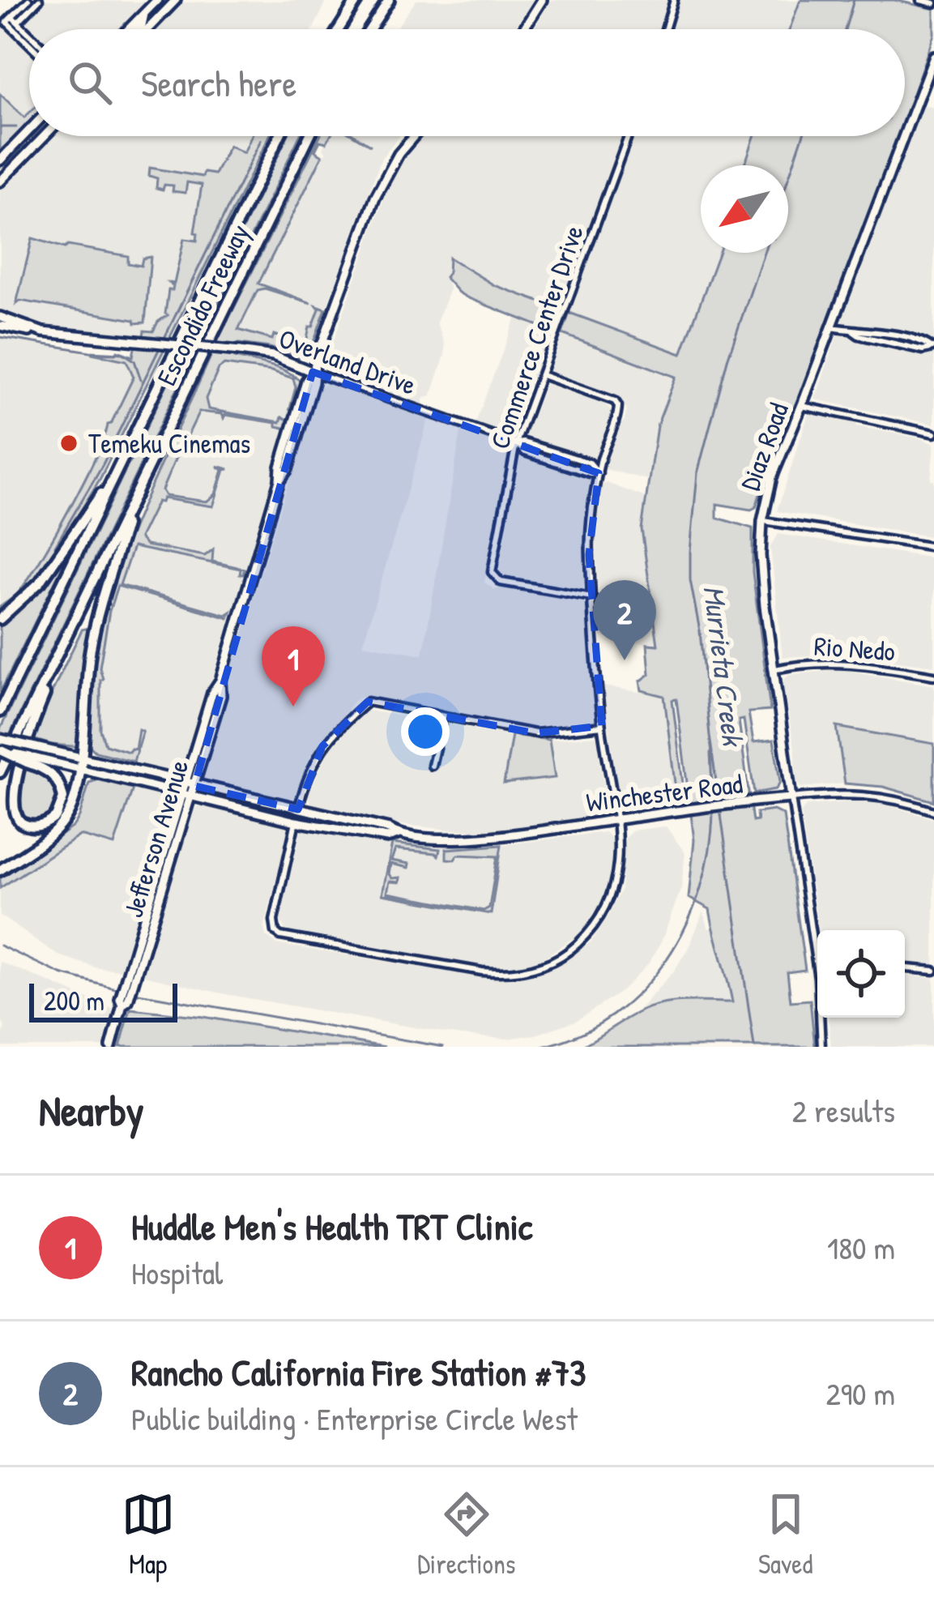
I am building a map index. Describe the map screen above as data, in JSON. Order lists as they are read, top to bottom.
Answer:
{
  "streets": {
    "highway": ["Escondido Freeway"],
    "main road": [
      "Overland Drive",
      "Diaz Road",
      "Winchester Road",
      "Jefferson Avenue"
    ],
    "street": ["Commerce Center Drive", "Rio Nedo"]
  },
  "crossings": [
    ["Commerce Center Drive", "Overland Drive"],
    ["Overland Drive", "Jefferson Avenue"],
    ["Diaz Road", "Rio Nedo"],
    ["Diaz Road", "Winchester Road"],
    ["Winchester Road", "Jefferson Avenue"]
  ],
  "water": ["Murrieta Creek"],
  "places": ["Temeku Cinemas"],
  "scale_bar": "200 m",
  "north": "bottom left",
  "page": {
    "search": "Search here",
    "pins": ["2", "1"],
    "scale": "200 m",
    "heading": ["Nearby", "2 results"],
    "list": [
      {
        "mark": "1",
        "name": "Huddle Men's Health TRT Clinic",
        "note": "Hospital",
        "value": "180 m"
      },
      {
        "mark": "2",
        "name": "Rancho California Fire Station #73",
        "note": "Public building · Enterprise Circle West",
        "value": "290 m"
      }
    ],
    "nav": ["Map", "Directions", "Saved"]
  }
}
